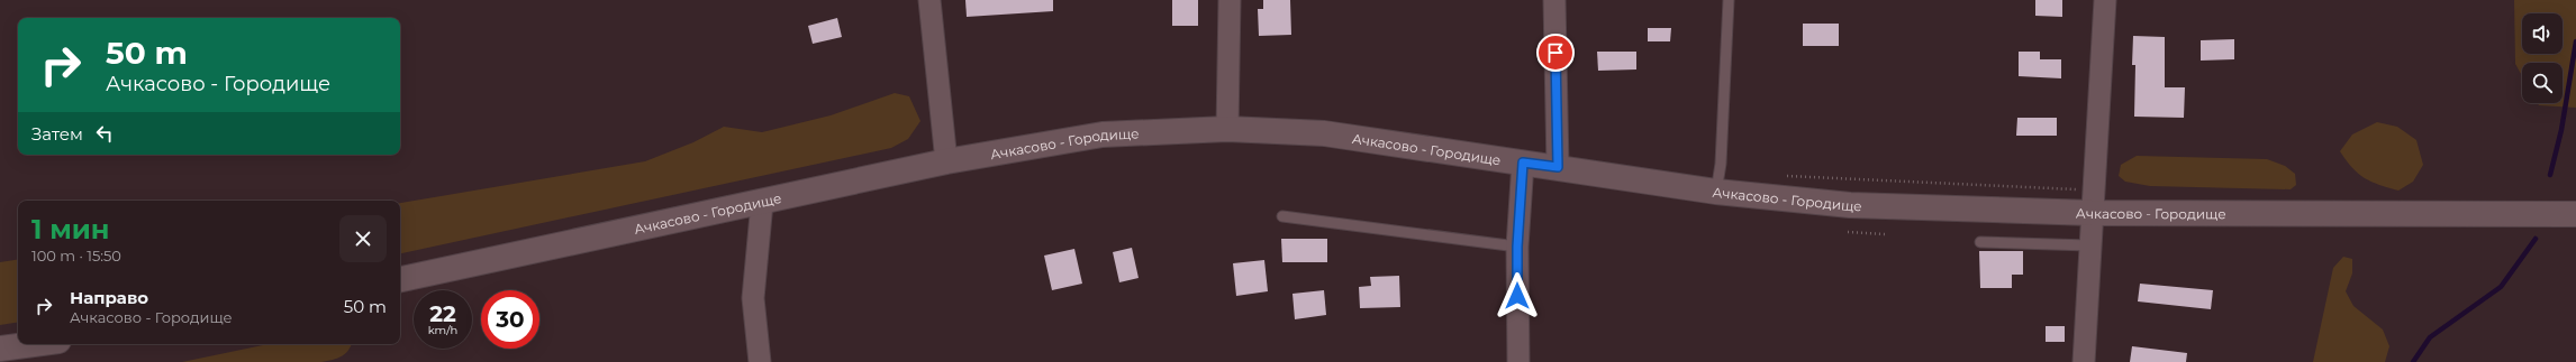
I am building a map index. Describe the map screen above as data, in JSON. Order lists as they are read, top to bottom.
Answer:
{
  "streets": {
    "street": ["Ачкасово - Городище"]
  },
  "page": {
    "turn": ["50 m", "Ачкасово - Городище"],
    "then": "Затем",
    "heading": ["1 мин", "100 m · 15:50"],
    "list": [
      {
        "name": "Направо",
        "note": "Ачкасово - Городище",
        "value": "50 m"
      }
    ],
    "speed": "22 km/h",
    "limit": "30"
  }
}
